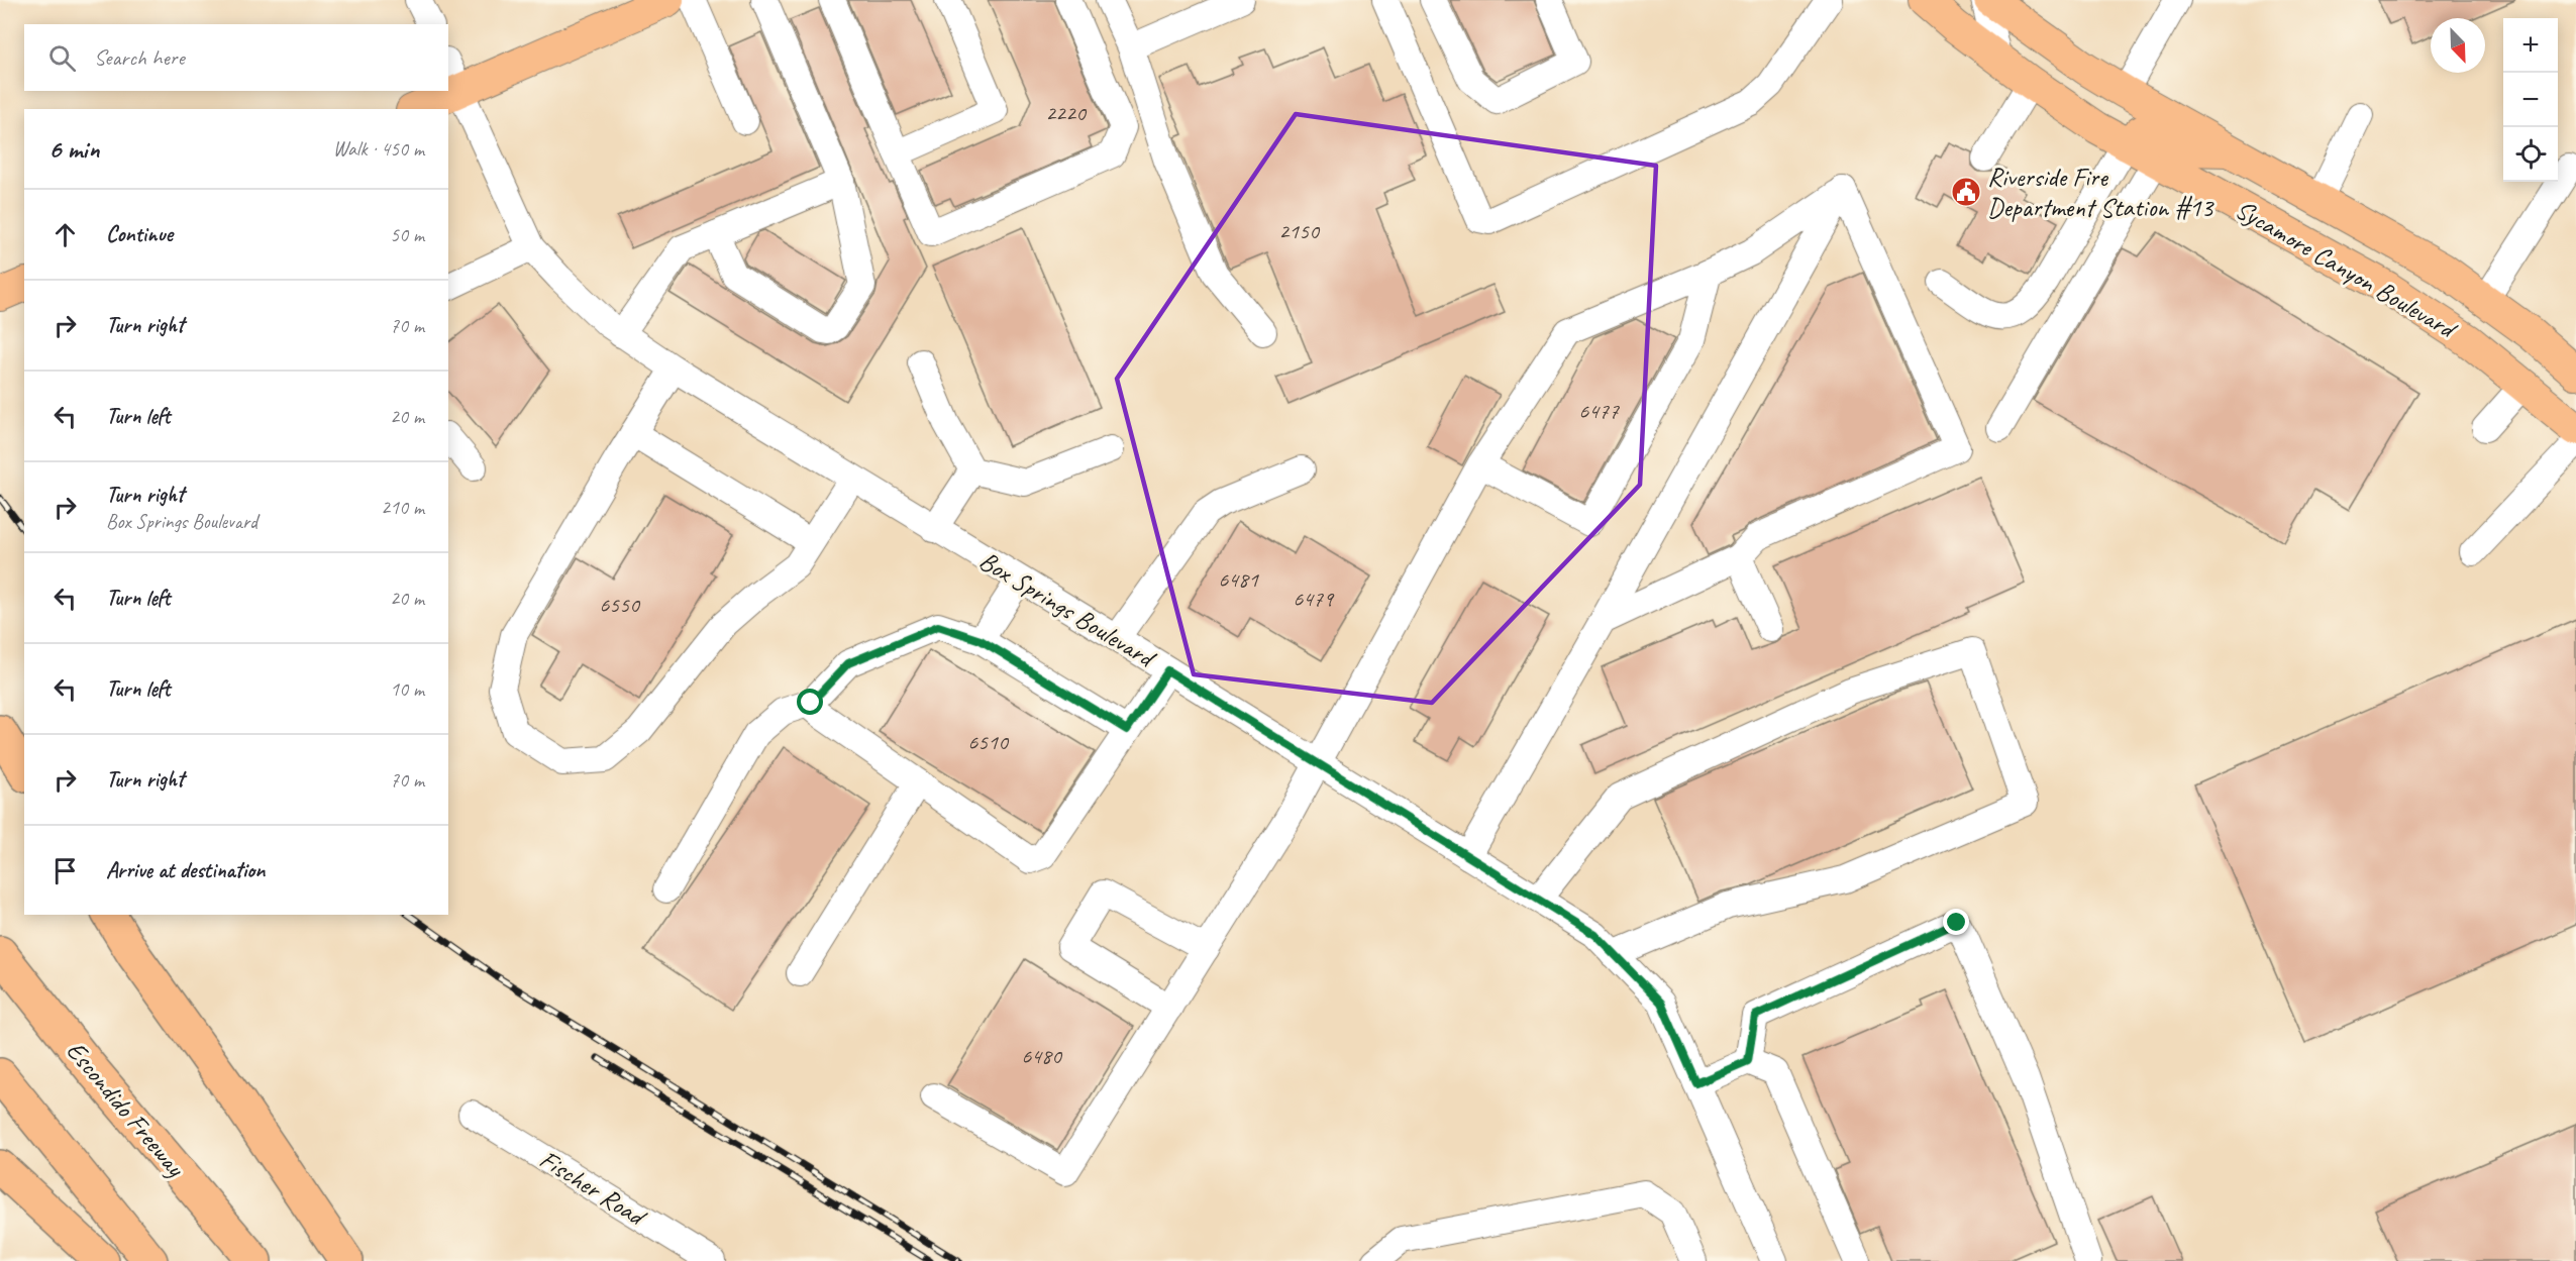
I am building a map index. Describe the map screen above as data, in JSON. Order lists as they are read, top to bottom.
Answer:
{
  "streets": {
    "highway": ["Escondido Freeway"],
    "main road": ["Sycamore Canyon Boulevard"],
    "street": ["Box Springs Boulevard", "Fischer Road"]
  },
  "places": {
    "public building": ["Riverside Fire Department Station #13"]
  },
  "house_numbers": [
    "2220",
    "2150",
    "6477",
    "6481",
    "6479",
    "6550",
    "6510",
    "6480"
  ],
  "north": "bottom right",
  "page": {
    "map_buttons": ["+", "−"],
    "search": "Search here",
    "heading": ["6 min", "Walk · 450 m"],
    "list": [
      ["Continue", "50 m"],
      ["Turn right", "70 m"],
      ["Turn left", "20 m"],
      ["Turn right", "Box Springs Boulevard", "210 m"],
      ["Turn left", "20 m"],
      ["Turn left", "10 m"],
      ["Turn right", "70 m"],
      "Arrive at destination"
    ]
  }
}
